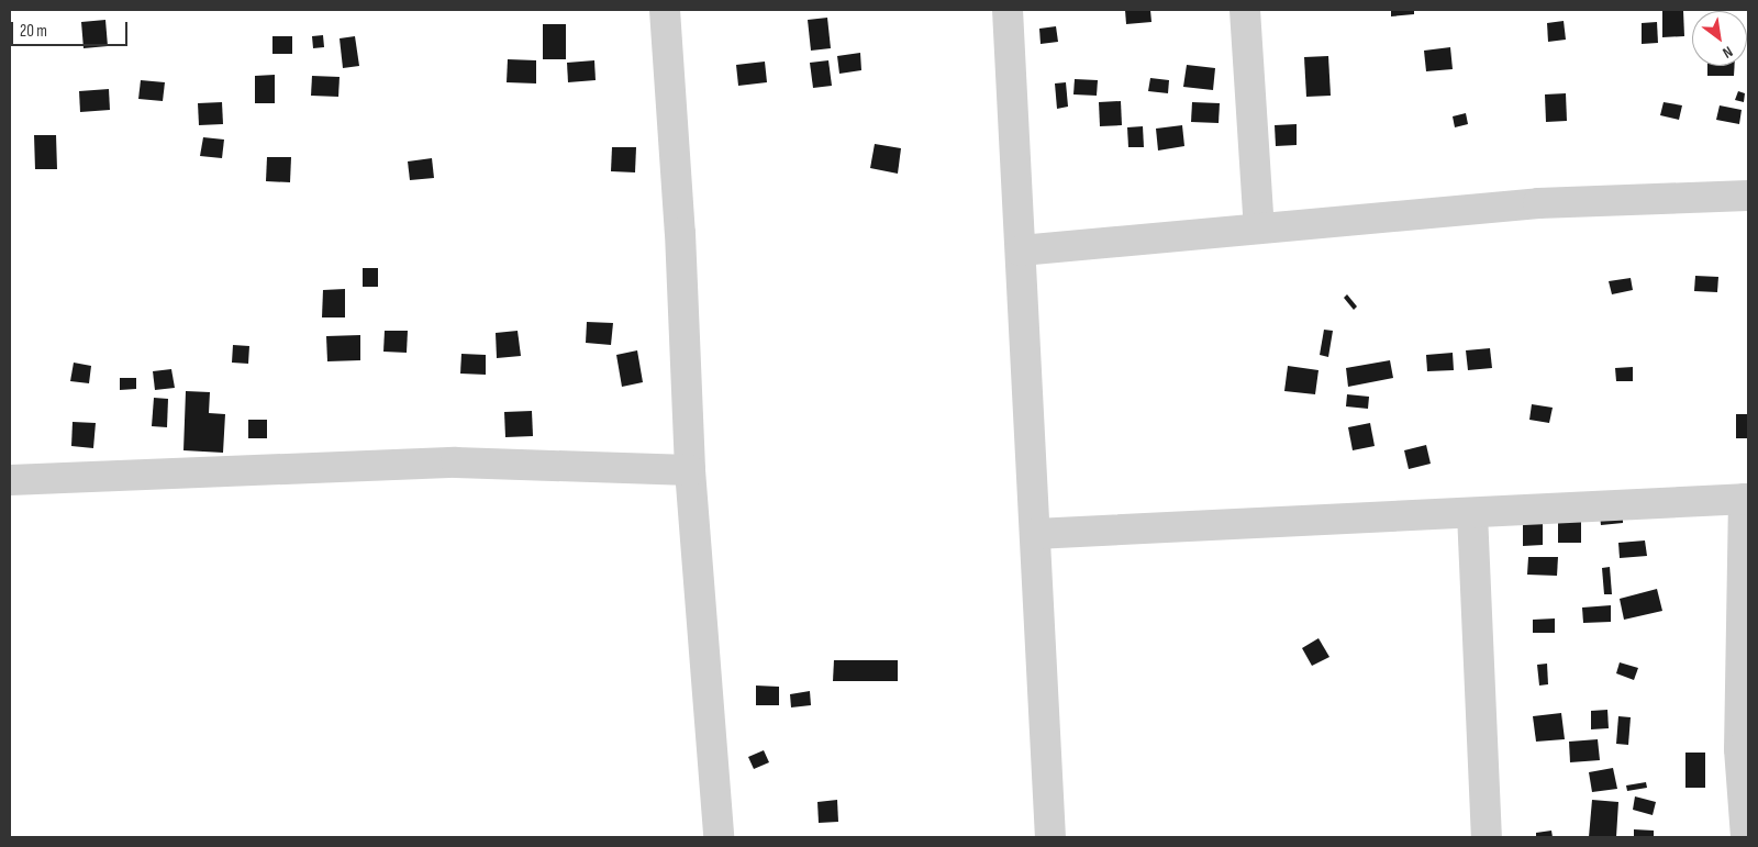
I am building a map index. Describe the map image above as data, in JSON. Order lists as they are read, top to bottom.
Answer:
{
  "scale_bar": "20 m",
  "north": "bottom right"
}
